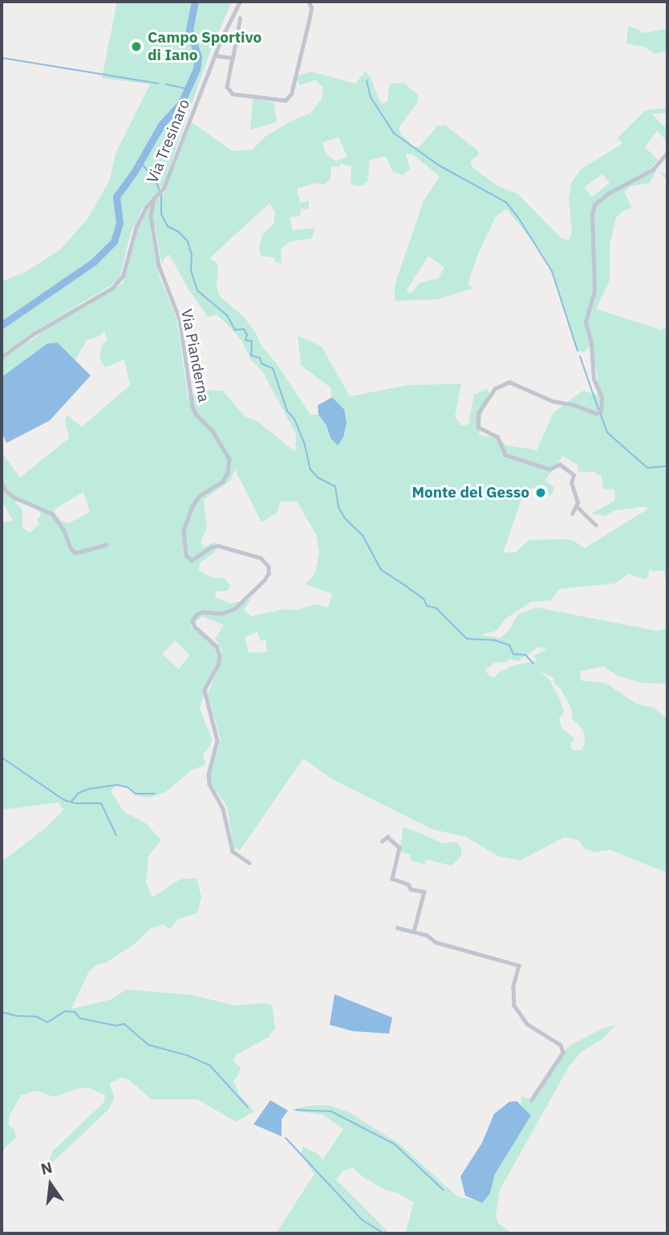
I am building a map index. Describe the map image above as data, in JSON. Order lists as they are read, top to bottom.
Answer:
{
  "streets": {
    "street": ["Via Tresinaro", "Via Pianderna"]
  },
  "crossings": [
    ["Via Tresinaro", "Via Pianderna"]
  ],
  "places": ["Campo Sportivo di Iano", "Monte del Gesso"],
  "north": "top"
}
